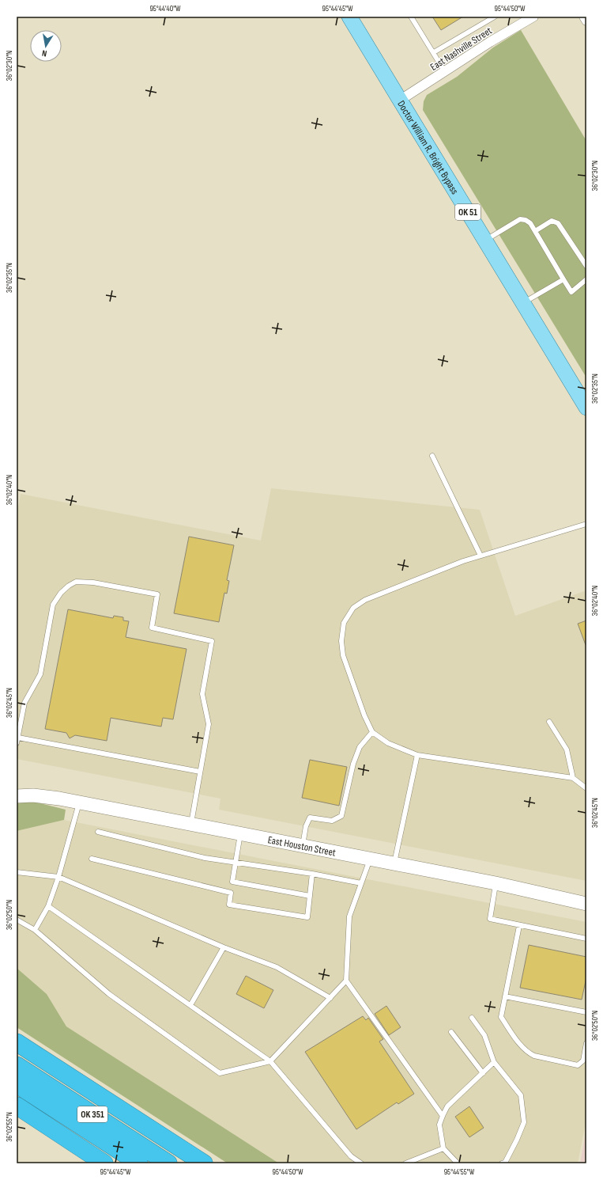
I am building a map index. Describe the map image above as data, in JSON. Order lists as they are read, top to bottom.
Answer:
{
  "streets": {
    "highway": ["OK 351"],
    "main road": ["Doctor William R. Bright Bypass", "OK 51"],
    "street": ["East Nashville Street", "East Houston Street"]
  },
  "crossings": [
    ["East Nashville Street", "Doctor William R. Bright Bypass"]
  ],
  "north": "bottom",
  "coordinates": [
    "95°44'40\"W",
    "95°44'45\"W",
    "95°44'50\"W",
    "36°02'30\"N",
    "36°02'35\"N",
    "36°02'40\"N",
    "36°02'45\"N",
    "36°02'50\"N",
    "36°02'55\"N",
    "95°44'55\"W"
  ]
}
